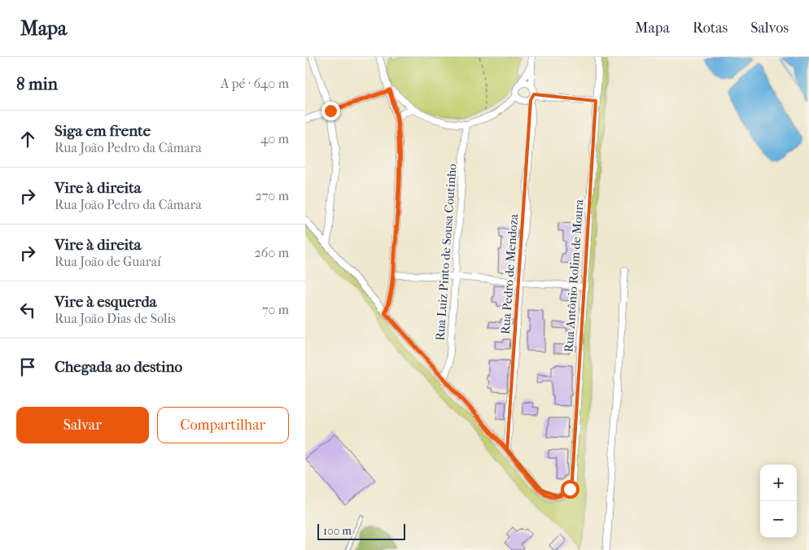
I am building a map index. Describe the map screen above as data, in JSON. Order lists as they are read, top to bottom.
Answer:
{
  "streets": {
    "street": ["Rua Luiz Pinto de Sousa Coutinho", "Rua Pedro de Mendoza", "Rua Antônio Rolim de Moura"]
  },
  "crossings": [
    ["Rua Pedro de Mendoza", "Rua Antônio Rolim de Moura"]
  ],
  "scale_bar": "100 m",
  "page": {
    "header": "Mapa",
    "nav": ["Mapa", "Rotas", "Salvos"],
    "heading": ["8 min", "A pé · 640 m"],
    "list": [
      ["Siga em frente", "Rua João Pedro da Câmara", "40 m"],
      ["Vire à direita", "Rua João Pedro da Câmara", "270 m"],
      ["Vire à direita", "Rua João de Guaraí", "260 m"],
      ["Vire à esquerda", "Rua João Dias de Solis", "70 m"],
      "Chegada ao destino"
    ],
    "buttons": ["Salvar", "Compartilhar"],
    "map_buttons": ["+", "−"],
    "scale": "100 m"
  }
}
